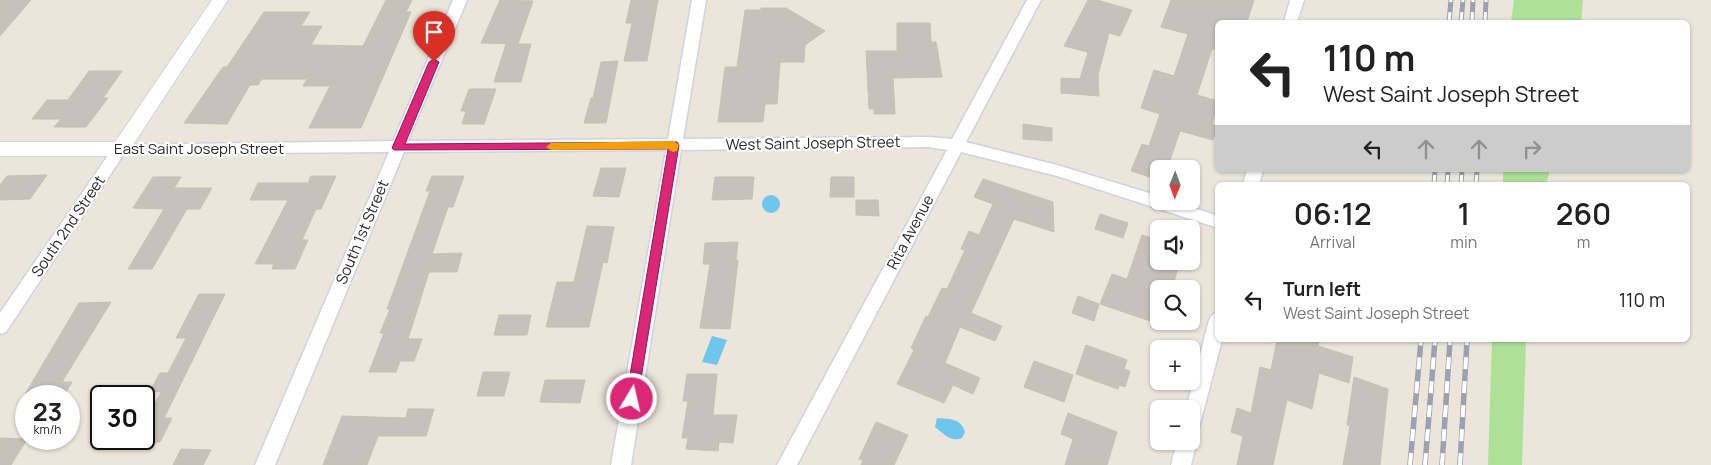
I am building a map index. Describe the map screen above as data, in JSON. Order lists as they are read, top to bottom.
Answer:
{
  "streets": {
    "street": [
      "West Saint Joseph Street",
      "East Saint Joseph Street",
      "South 2nd Street",
      "South 1st Street",
      "Rita Avenue"
    ]
  },
  "crossings": [
    ["West Saint Joseph Street", "East Saint Joseph Street"],
    ["West Saint Joseph Street", "South 1st Street"],
    ["West Saint Joseph Street", "Rita Avenue"],
    ["East Saint Joseph Street", "South 2nd Street"],
    ["East Saint Joseph Street", "South 1st Street"]
  ],
  "north": "bottom",
  "page": {
    "turn": ["110 m", "West Saint Joseph Street"],
    "map_buttons": ["+", "−"],
    "eta": [
      "06:12",
      "Arrival",
      "1",
      "min",
      "260",
      "m"
    ],
    "list": [
      {
        "name": "Turn left",
        "note": "West Saint Joseph Street",
        "value": "110 m"
      }
    ],
    "speed": "23 km/h",
    "limit": "30"
  }
}
